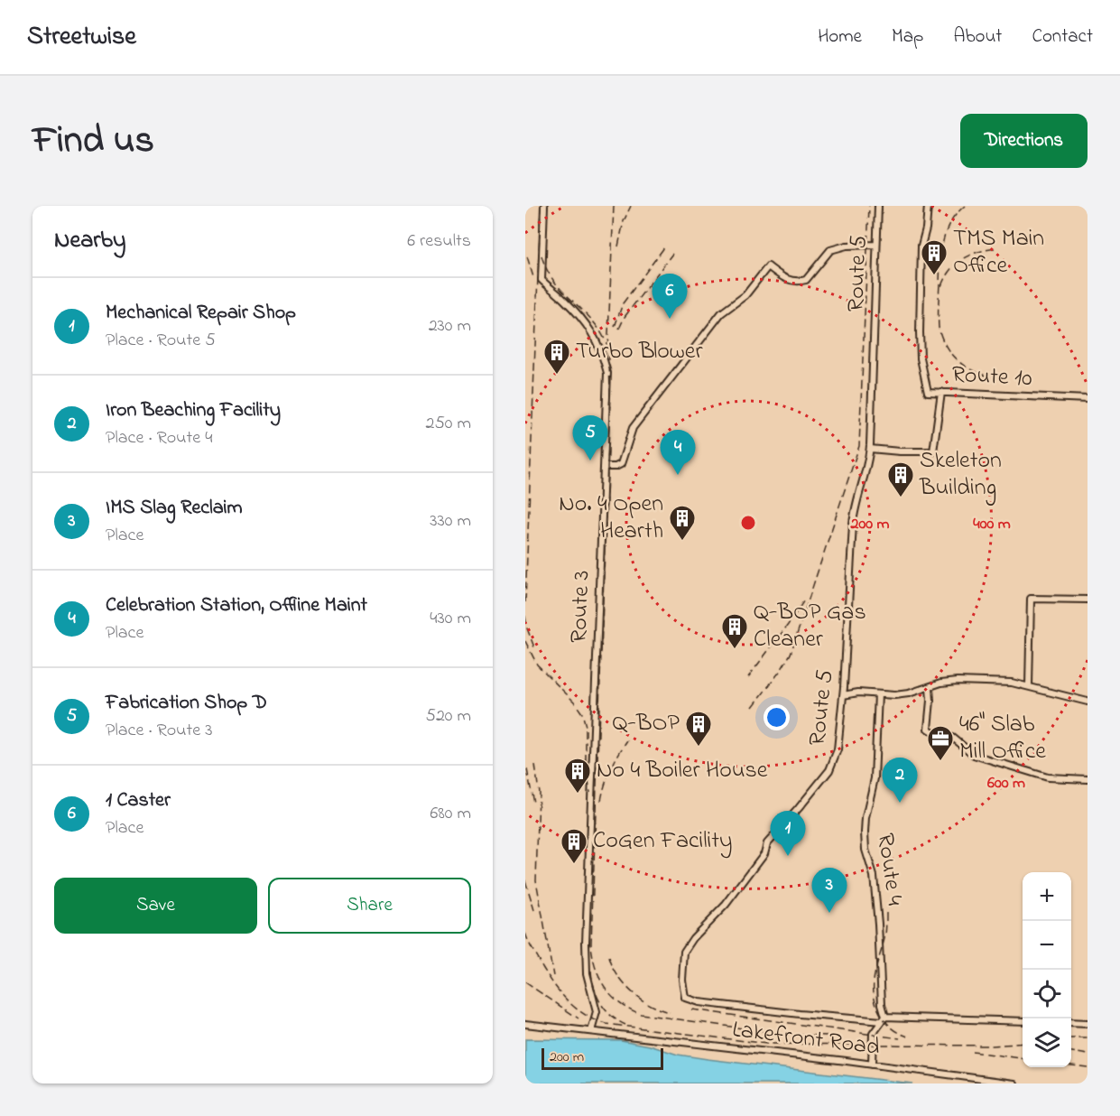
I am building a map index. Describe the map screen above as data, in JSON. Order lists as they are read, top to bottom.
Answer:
{
  "streets": {
    "street": [
      "Route 5",
      "Route 10",
      "Route 3",
      "Route 4",
      "Lakefront Road"
    ]
  },
  "crossings": [
    ["Route 5", "Route 4"],
    ["Route 3", "Lakefront Road"]
  ],
  "places": {
    "building": [
      "TMS Main Office",
      "Turbo Blower",
      "Skeleton Building",
      "No. 4 Open Hearth",
      "Q-BOP Gas Cleaner",
      "Q-BOP",
      "No 4 Boiler House",
      "CoGen Facility"
    ],
    "office": ["46\" Slab Mill Office"]
  },
  "scale_bar": "200 m",
  "page": {
    "header": "Streetwise",
    "nav": [
      "Home",
      "Map",
      "About",
      "Contact"
    ],
    "title": "Find us",
    "buttons": [
      "Directions",
      ["Save", "Share"]
    ],
    "heading": ["Nearby", "6 results"],
    "pins": [
      "6",
      "5",
      "4",
      "2",
      "1",
      "3"
    ],
    "list": [
      {
        "mark": "1",
        "name": "Mechanical Repair Shop",
        "note": "Place · Route 5",
        "value": "230 m"
      },
      {
        "mark": "2",
        "name": "Iron Beaching Facility",
        "note": "Place · Route 4",
        "value": "250 m"
      },
      {
        "mark": "3",
        "name": "IMS Slag Reclaim",
        "note": "Place",
        "value": "330 m"
      },
      {
        "mark": "4",
        "name": "Celebration Station, Offline Maint",
        "note": "Place",
        "value": "430 m"
      },
      {
        "mark": "5",
        "name": "Fabrication Shop D",
        "note": "Place · Route 3",
        "value": "520 m"
      },
      {
        "mark": "6",
        "name": "1 Caster",
        "note": "Place",
        "value": "680 m"
      }
    ],
    "map_buttons": ["+", "−"],
    "scale": "200 m"
  },
  "rings": ["200 m", "400 m", "600 m"]
}
